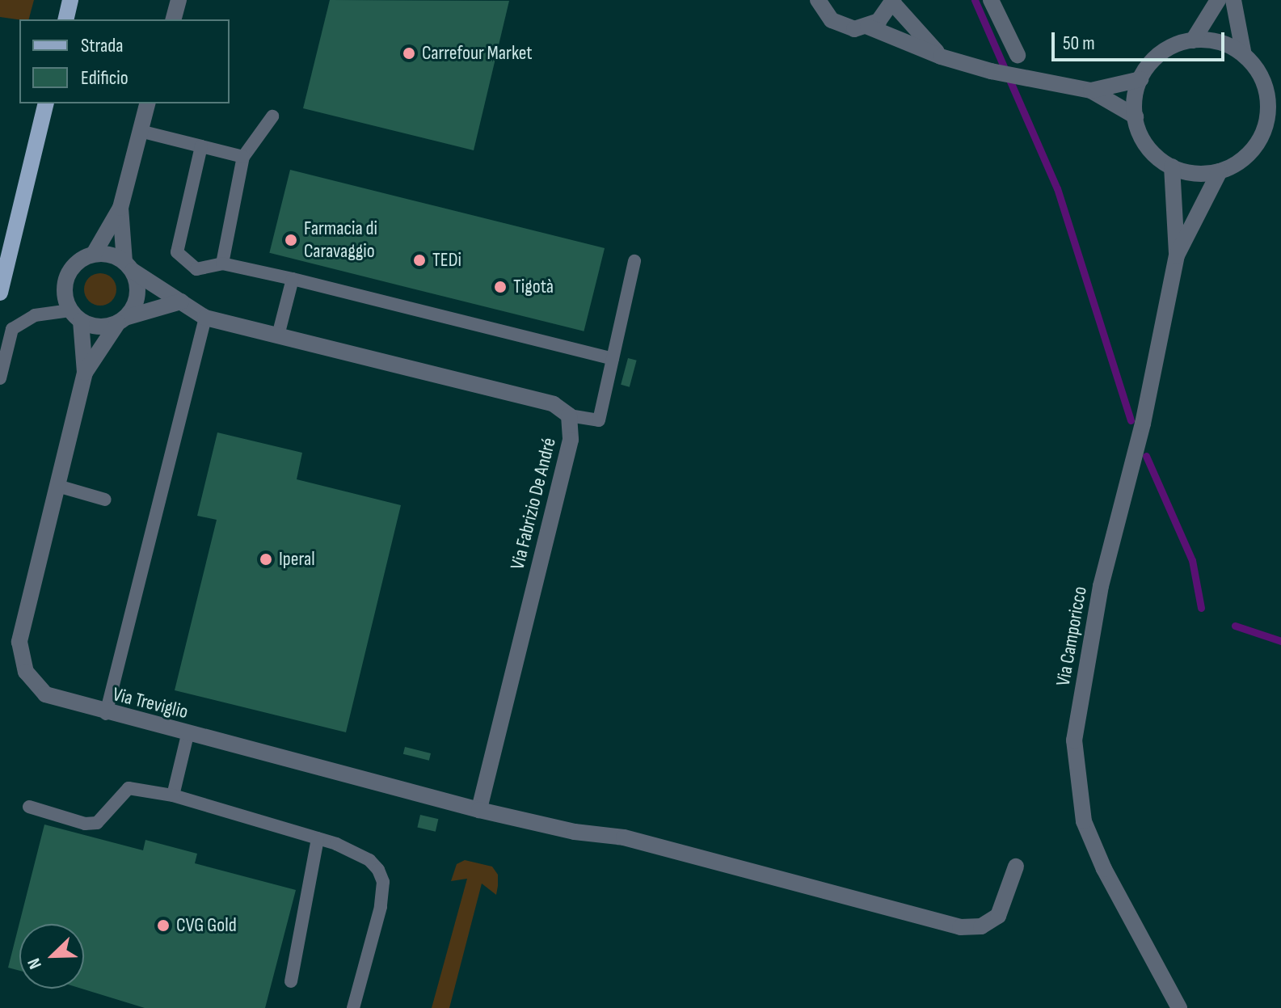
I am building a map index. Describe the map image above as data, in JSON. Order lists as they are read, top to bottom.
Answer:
{
  "streets": {
    "street": ["Via Fabrizio De André", "Via Camporicco", "Via Treviglio"]
  },
  "crossings": [
    ["Via Fabrizio De André", "Via Treviglio"]
  ],
  "places": [
    "Carrefour Market",
    "Farmacia di Caravaggio",
    "TEDi",
    "Tigotà",
    "Iperal",
    "CVG Gold"
  ],
  "legend": ["Strada", "Edificio"],
  "scale_bar": "50 m",
  "north": "bottom left"
}
